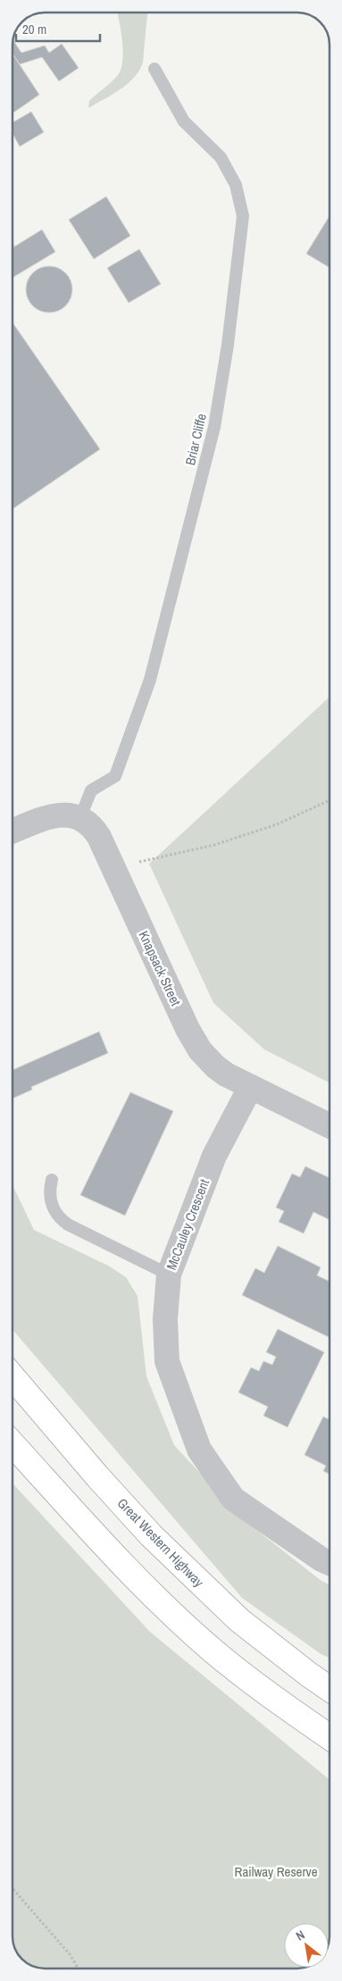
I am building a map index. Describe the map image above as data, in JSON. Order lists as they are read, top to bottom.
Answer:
{
  "streets": {
    "highway": ["Great Western Highway"],
    "street": ["Knapsack Street", "McCauley Crescent"],
    "lane": ["Briar Cliffe"]
  },
  "crossings": [
    ["Briar Cliffe", "Knapsack Street"],
    ["Knapsack Street", "McCauley Crescent"]
  ],
  "parks": ["Railway Reserve"],
  "scale_bar": "20 m",
  "north": "top left"
}
